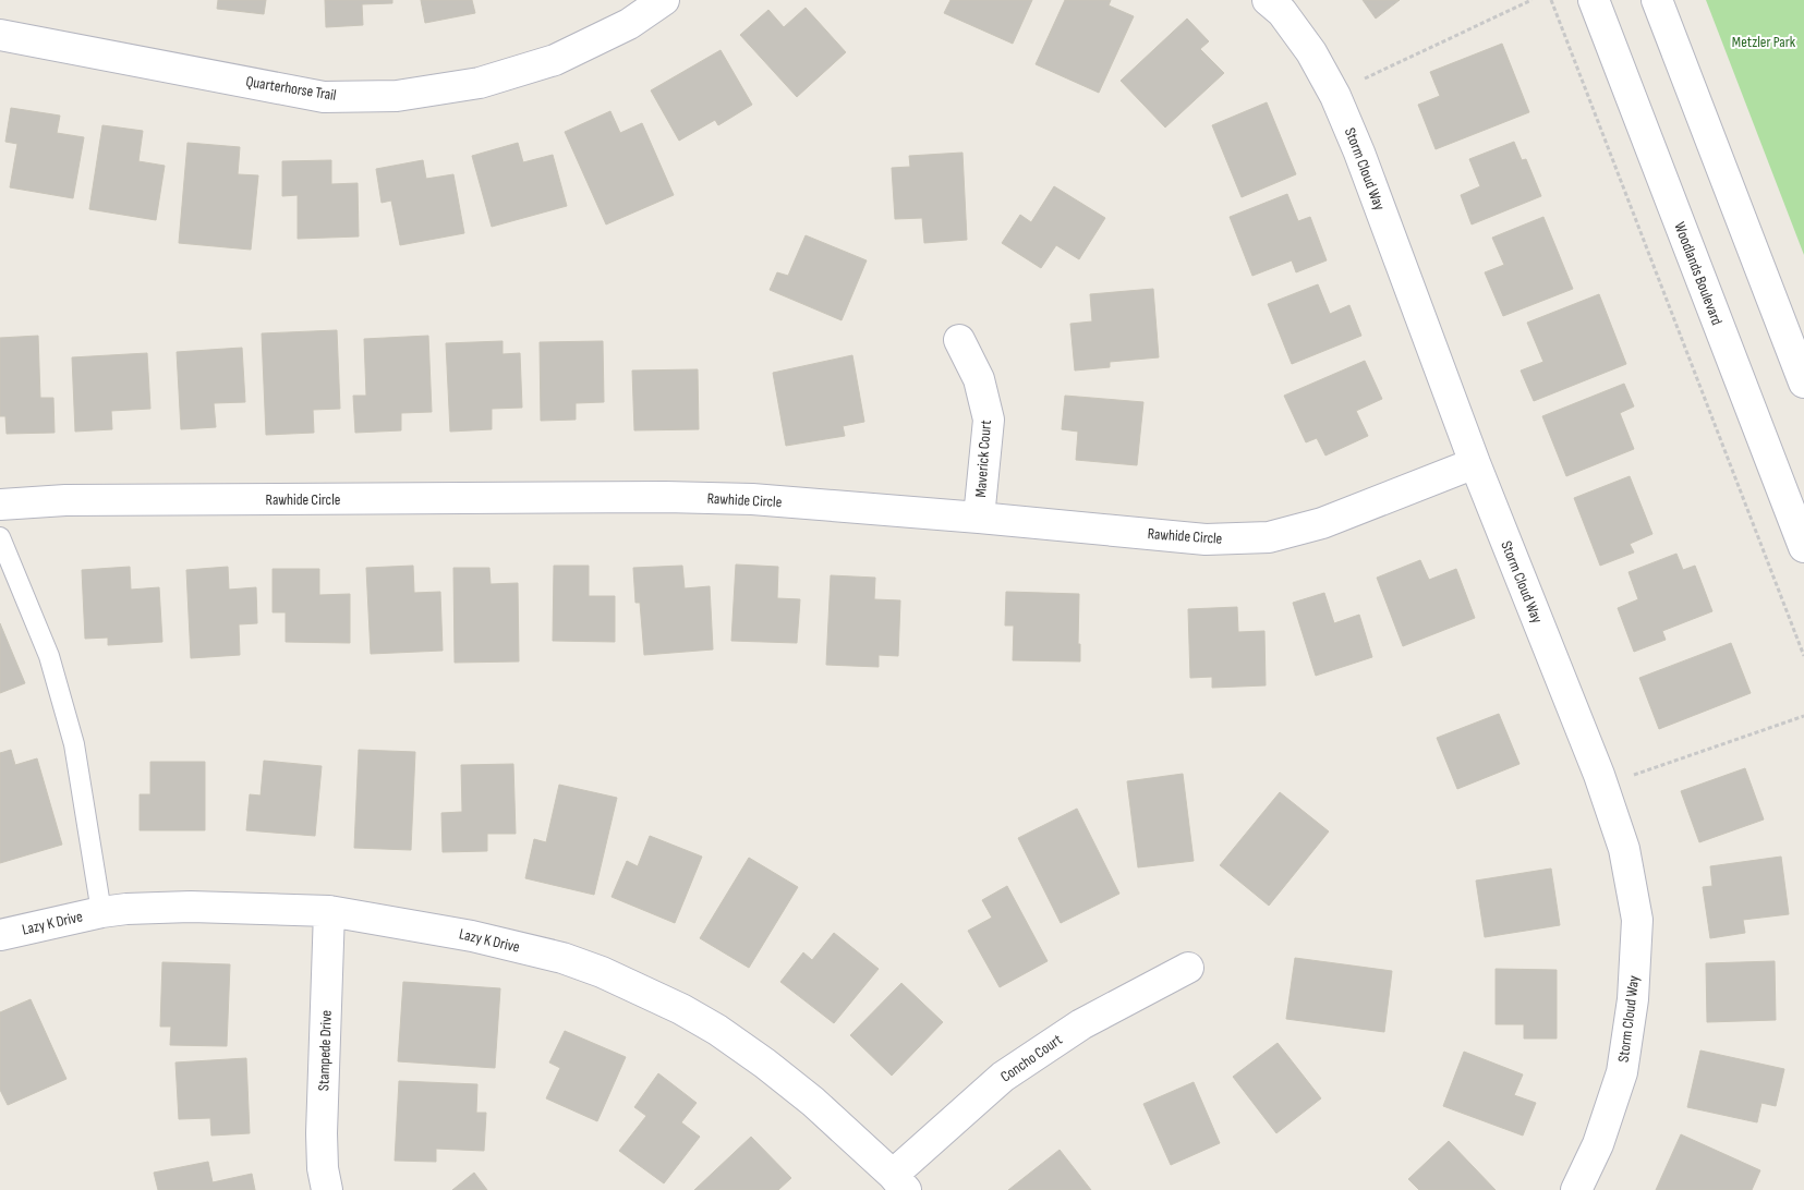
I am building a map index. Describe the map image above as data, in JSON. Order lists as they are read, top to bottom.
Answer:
{
  "streets": {
    "street": [
      "Quarterhorse Trail",
      "Storm Cloud Way",
      "Woodlands Boulevard",
      "Maverick Court",
      "Rawhide Circle",
      "Lazy K Drive",
      "Stampede Drive",
      "Concho Court"
    ]
  },
  "crossings": [
    ["Storm Cloud Way", "Rawhide Circle"],
    ["Maverick Court", "Rawhide Circle"],
    ["Lazy K Drive", "Stampede Drive"],
    ["Lazy K Drive", "Concho Court"]
  ],
  "parks": ["Metzler Park"]
}
